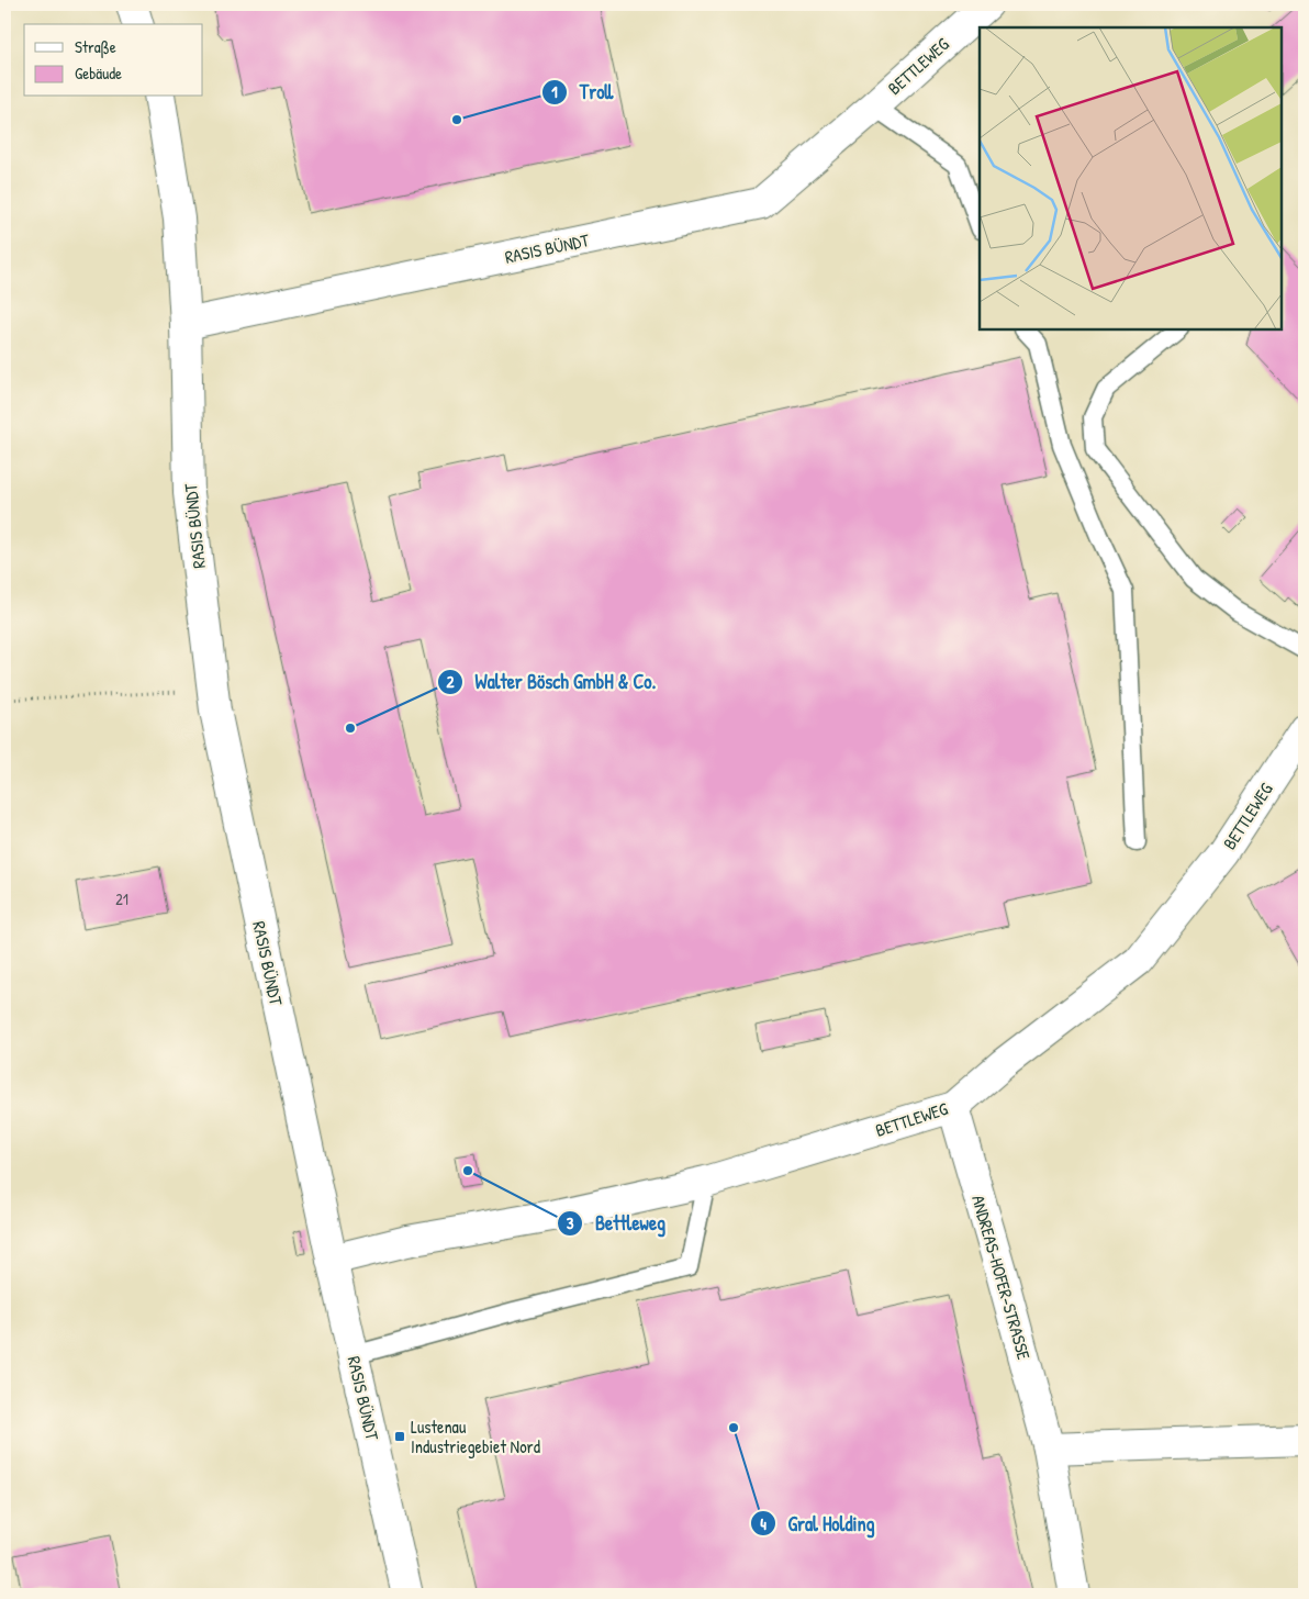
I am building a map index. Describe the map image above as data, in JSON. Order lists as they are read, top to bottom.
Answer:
{
  "streets": {
    "street": ["BETTLEWEG", "RASIS BÜNDT", "ANDREAS-HOFER-STRASSE"]
  },
  "crossings": [
    ["BETTLEWEG", "RASIS BÜNDT"],
    ["BETTLEWEG", "ANDREAS-HOFER-STRASSE"]
  ],
  "places": {
    "other": [
      "Troll",
      "Walter Bösch GmbH & Co.",
      "Bettleweg",
      "Gral Holding"
    ],
    "transit": ["Lustenau Industriegebiet Nord"]
  },
  "house_numbers": ["21"],
  "legend": ["Straße", "Gebäude"]
}
